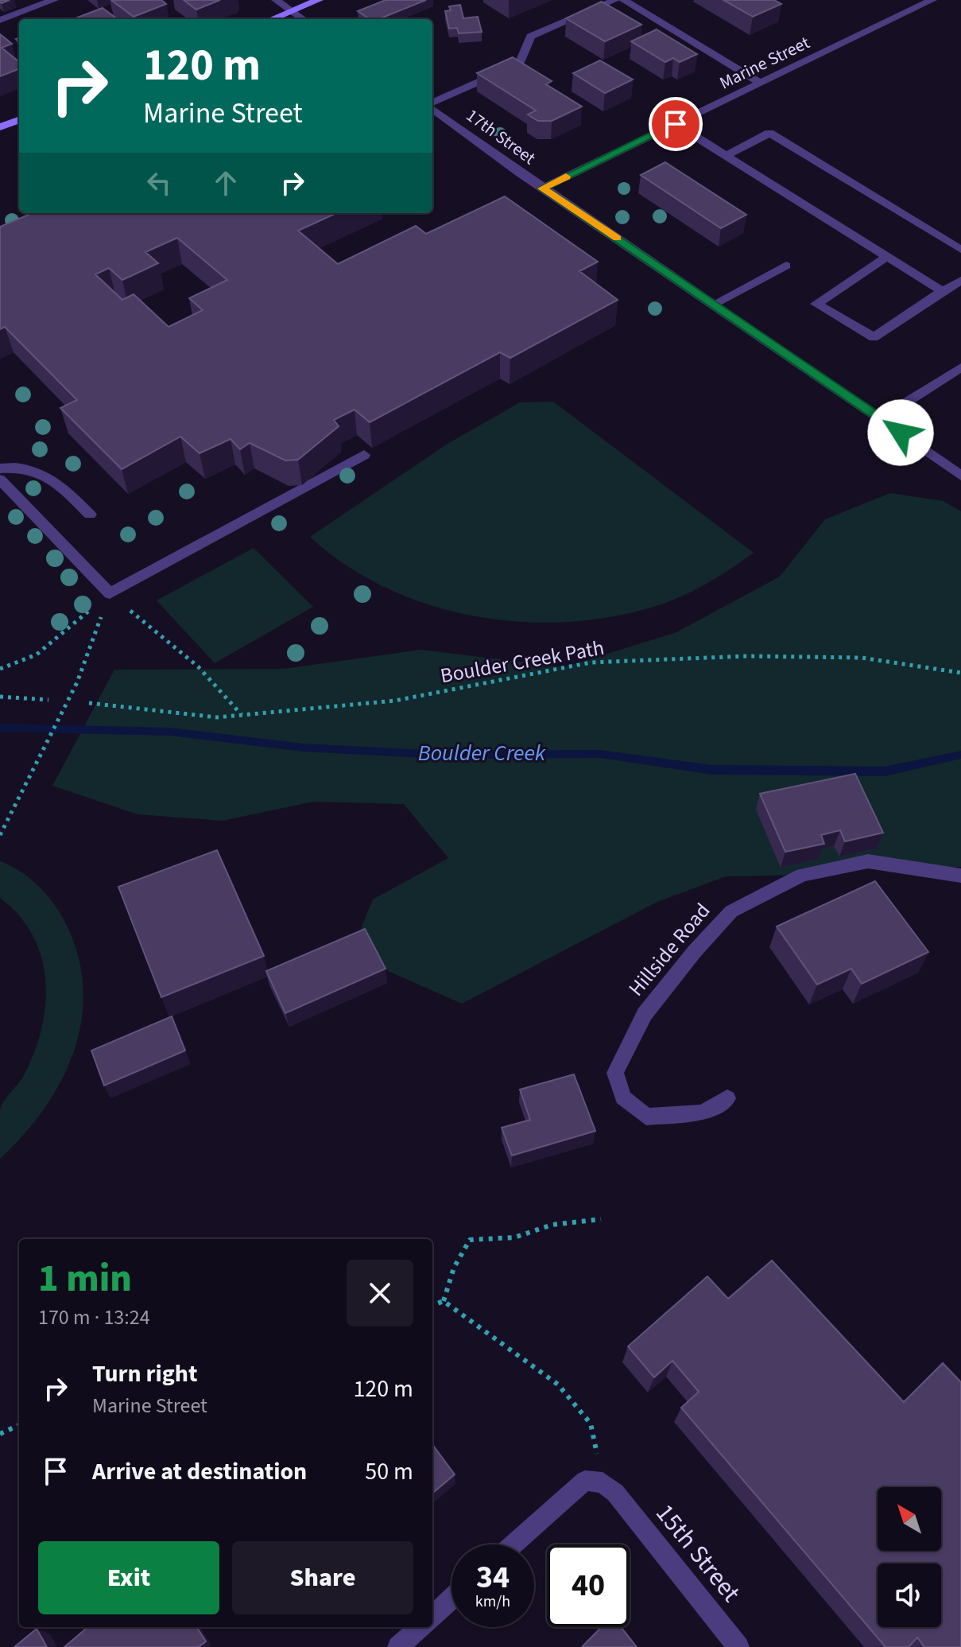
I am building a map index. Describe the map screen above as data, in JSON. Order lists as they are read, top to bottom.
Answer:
{
  "streets": {
    "street": [
      "Marine Street",
      "17th Street",
      "Hillside Road",
      "15th Street"
    ],
    "path": ["Boulder Creek Path"]
  },
  "crossings": [
    ["Marine Street", "17th Street"]
  ],
  "water": ["Boulder Creek"],
  "north": "top left",
  "page": {
    "turn": ["120 m", "Marine Street"],
    "heading": ["1 min", "170 m · 13:24"],
    "list": [
      {
        "name": "Turn right",
        "note": "Marine Street",
        "value": "120 m"
      },
      {
        "name": "Arrive at destination",
        "value": "50 m"
      }
    ],
    "buttons": ["Exit", "Share"],
    "speed": "34 km/h",
    "limit": "40"
  }
}
